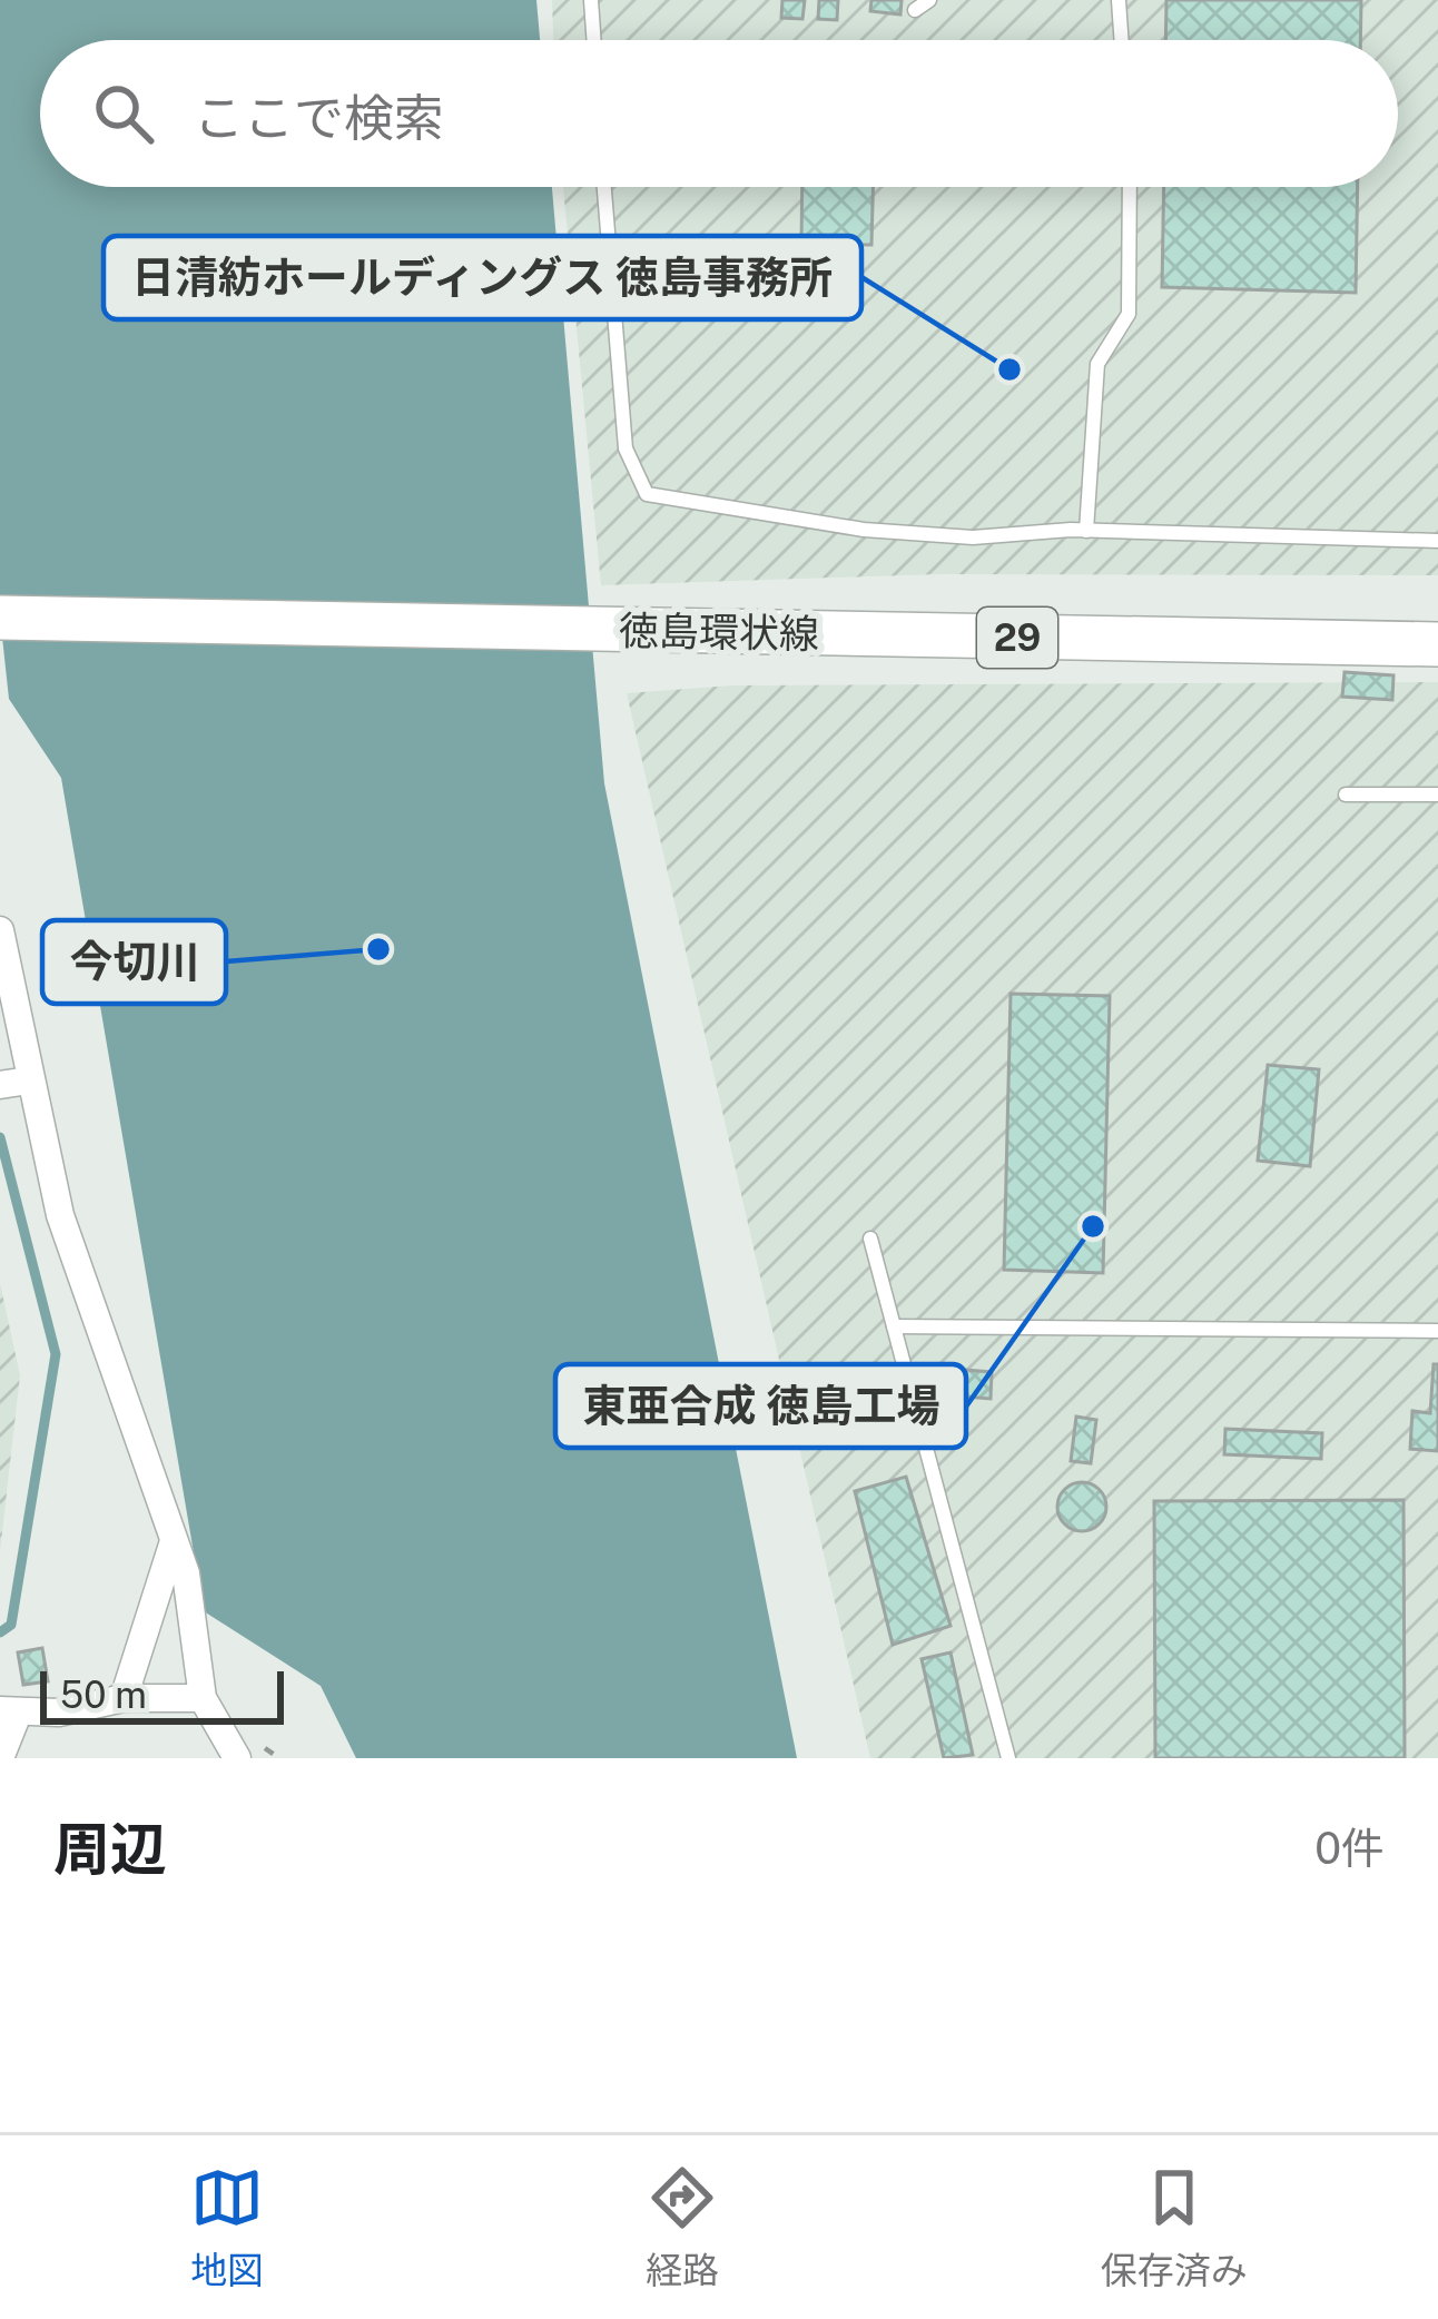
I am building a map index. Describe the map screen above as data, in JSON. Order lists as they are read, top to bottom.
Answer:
{
  "streets": {
    "main road": ["徳島環状線", "29"]
  },
  "places": ["日清紡ホールディングス 徳島事務所", "今切川", "東亜合成 徳島工場"],
  "scale_bar": "50 m",
  "page": {
    "search": "ここで検索",
    "scale": "50 m",
    "heading": ["周辺", "0件"],
    "nav": ["地図", "経路", "保存済み"]
  }
}
